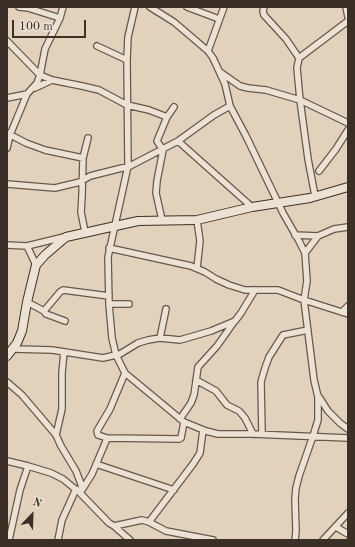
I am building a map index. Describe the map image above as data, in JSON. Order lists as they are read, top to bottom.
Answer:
{
  "scale_bar": "100 m",
  "north": "top right"
}
